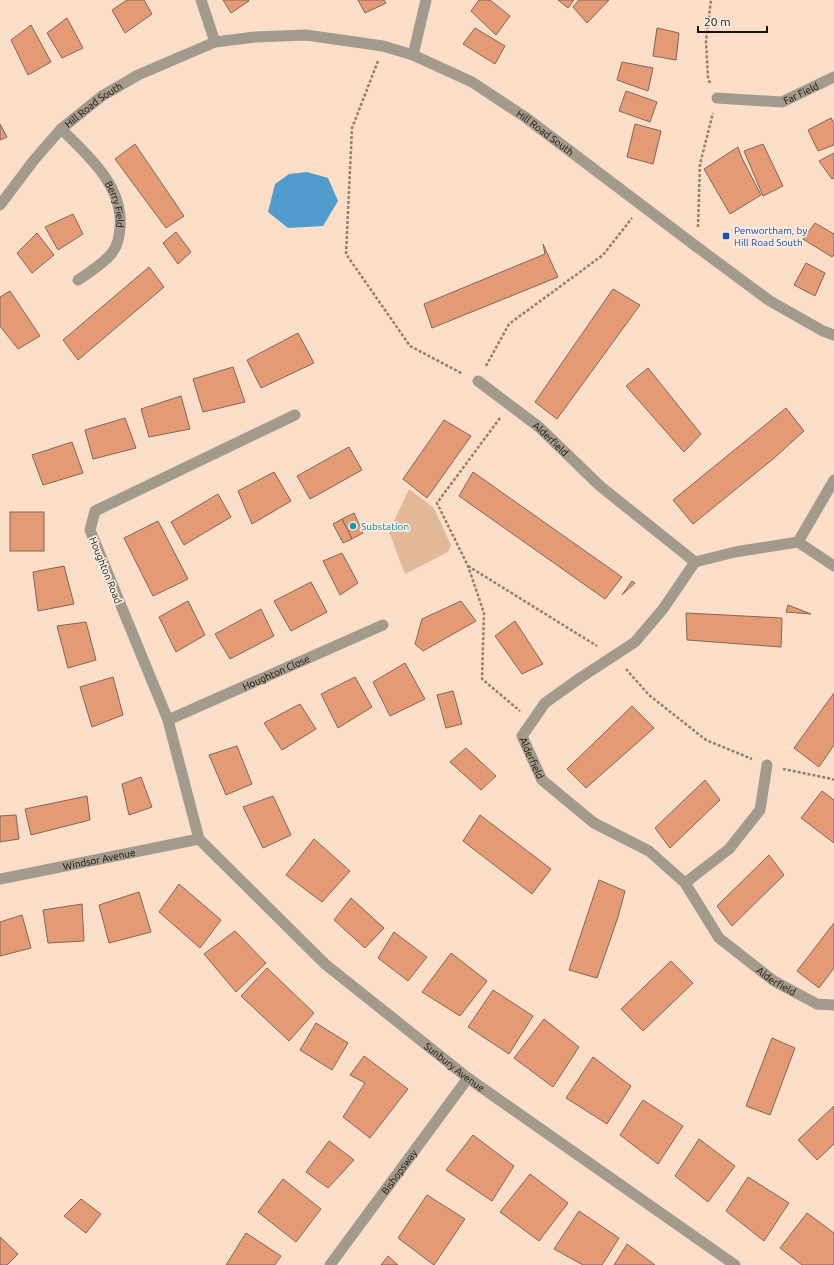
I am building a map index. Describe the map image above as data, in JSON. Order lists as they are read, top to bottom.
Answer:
{
  "streets": {
    "street": [
      "Far Field",
      "Hill Road South",
      "Berry Field",
      "Alderfield",
      "Houghton Road",
      "Houghton Close",
      "Windsor Avenue",
      "Sunbury Avenue",
      "Bishopsway"
    ]
  },
  "crossings": [
    ["Hill Road South", "Berry Field"],
    ["Houghton Road", "Houghton Close"],
    ["Houghton Road", "Windsor Avenue"],
    ["Houghton Road", "Sunbury Avenue"],
    ["Windsor Avenue", "Sunbury Avenue"],
    ["Sunbury Avenue", "Bishopsway"]
  ],
  "places": {
    "transit": ["Penwortham, by Hill Road South"],
    "other": ["Substation"]
  },
  "scale_bar": "20 m"
}
